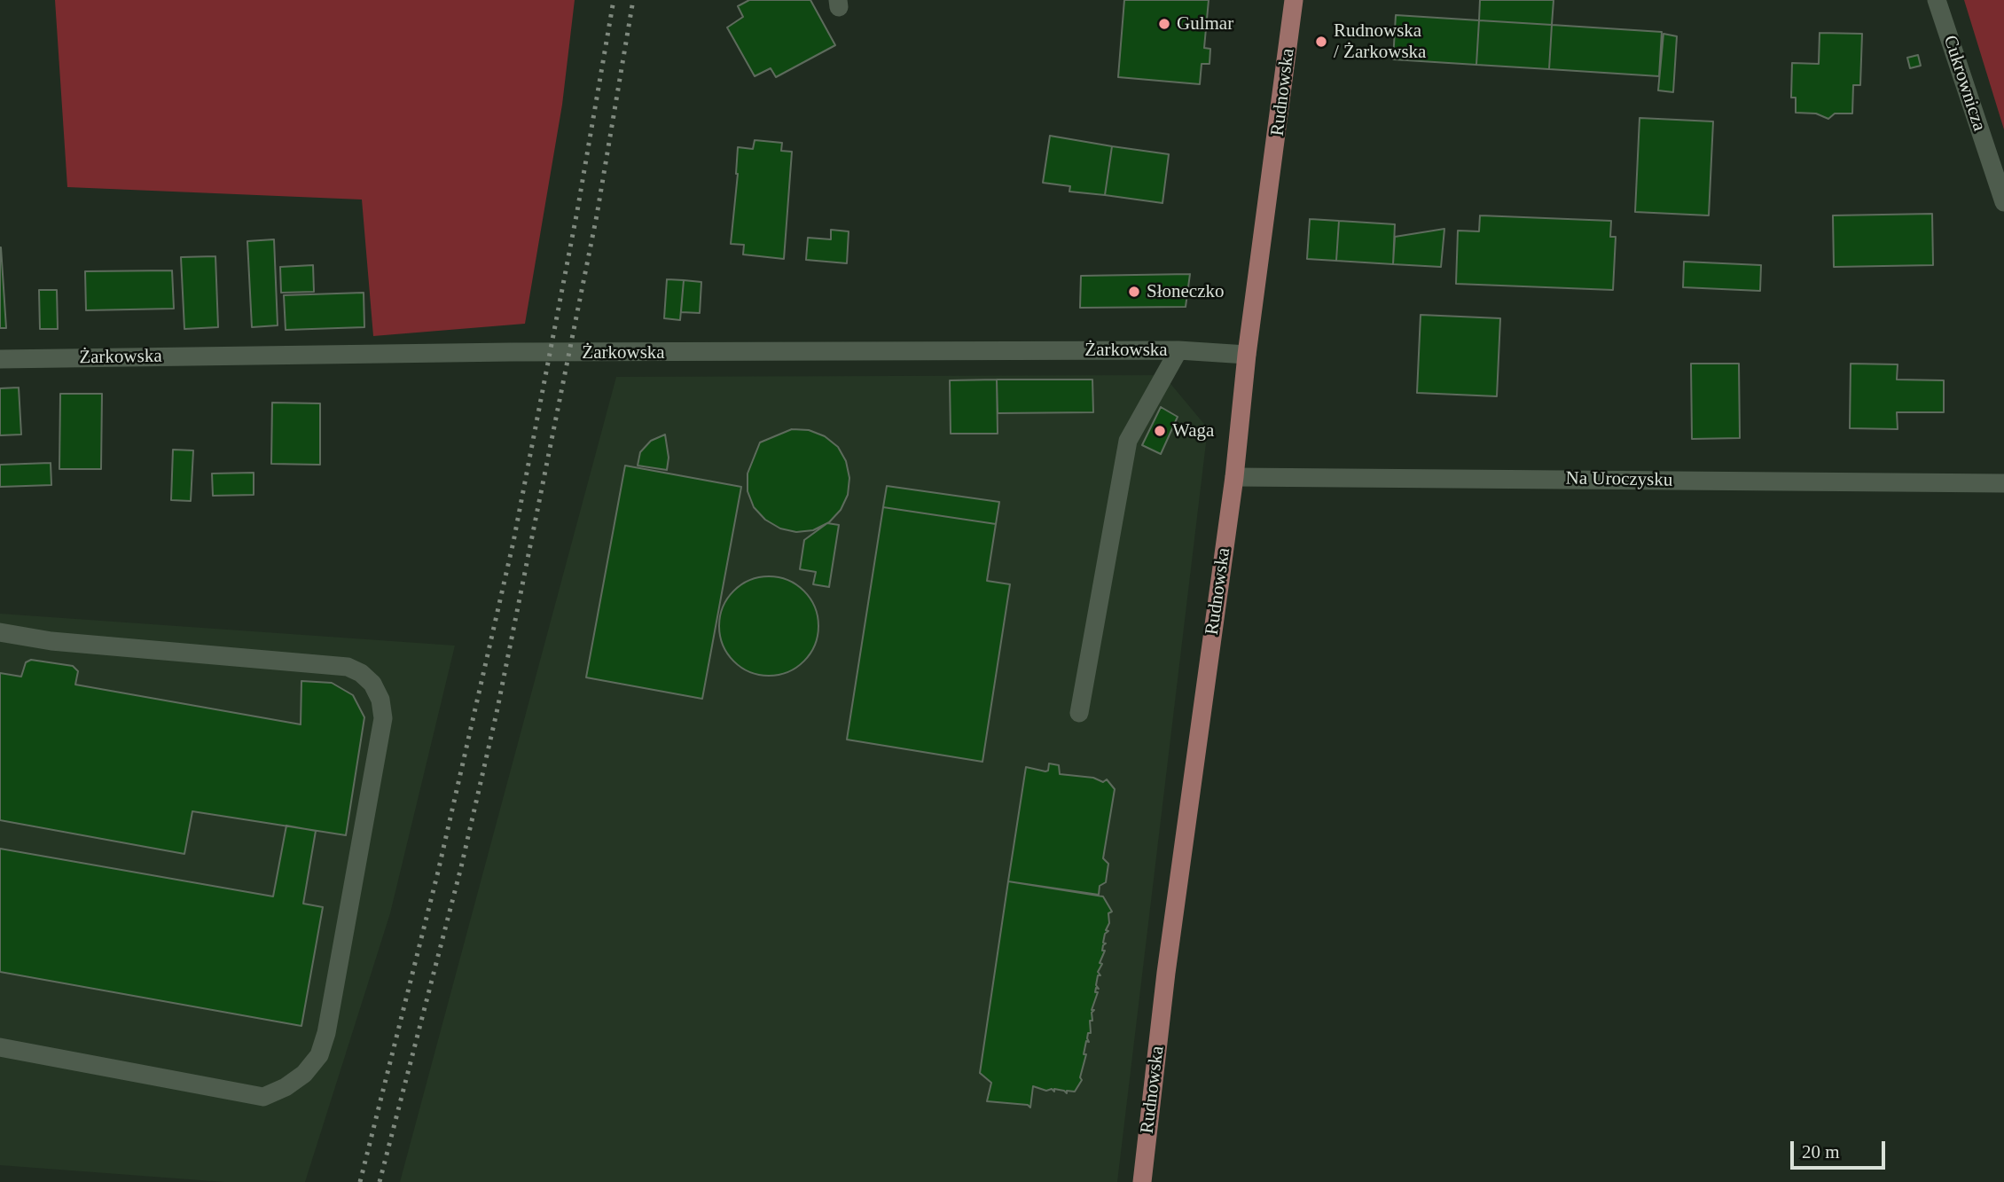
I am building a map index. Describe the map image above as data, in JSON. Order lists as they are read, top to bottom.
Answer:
{
  "streets": {
    "main road": ["Rudnowska"],
    "street": ["Cukrownicza", "Żarkowska", "Na Uroczysku"]
  },
  "crossings": [
    ["Rudnowska", "Żarkowska"],
    ["Rudnowska", "Na Uroczysku"]
  ],
  "places": [
    "Gulmar",
    "Rudnowska / Żarkowska",
    "Słoneczko",
    "Waga"
  ],
  "scale_bar": "20 m"
}
